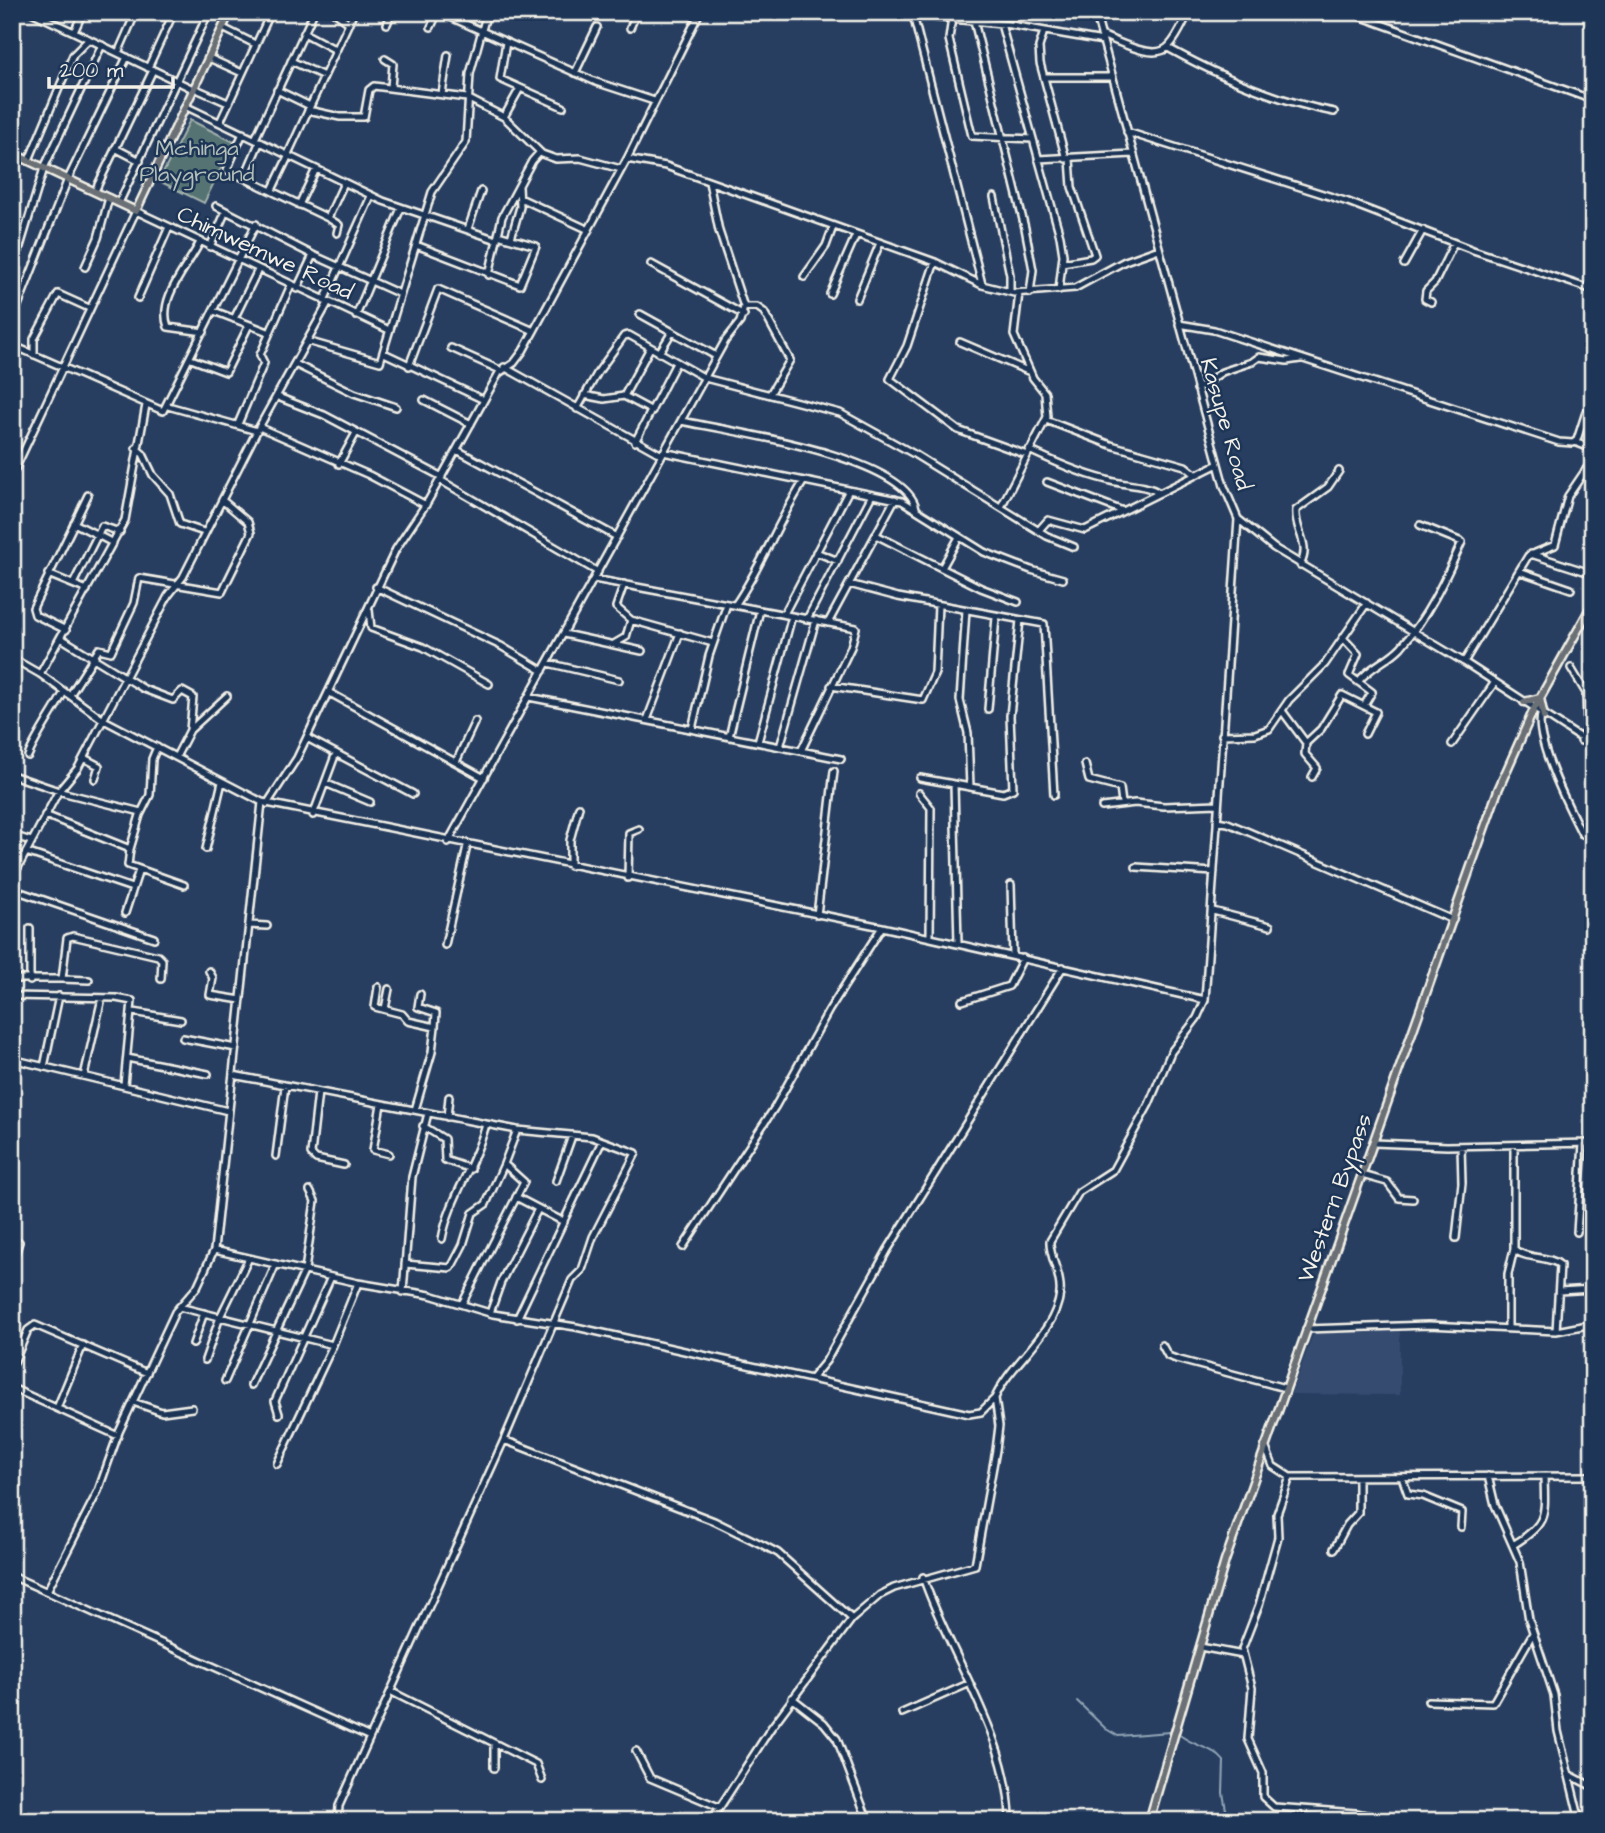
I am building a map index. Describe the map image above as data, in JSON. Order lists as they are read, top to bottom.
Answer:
{
  "streets": {
    "main road": ["Chimwemwe Road", "Western Bypass"],
    "street": ["Kasupe Road"]
  },
  "crossings": [
    ["Kasupe Road", "Western Bypass"]
  ],
  "parks": ["Mchinga Playground"],
  "scale_bar": "200 m"
}
